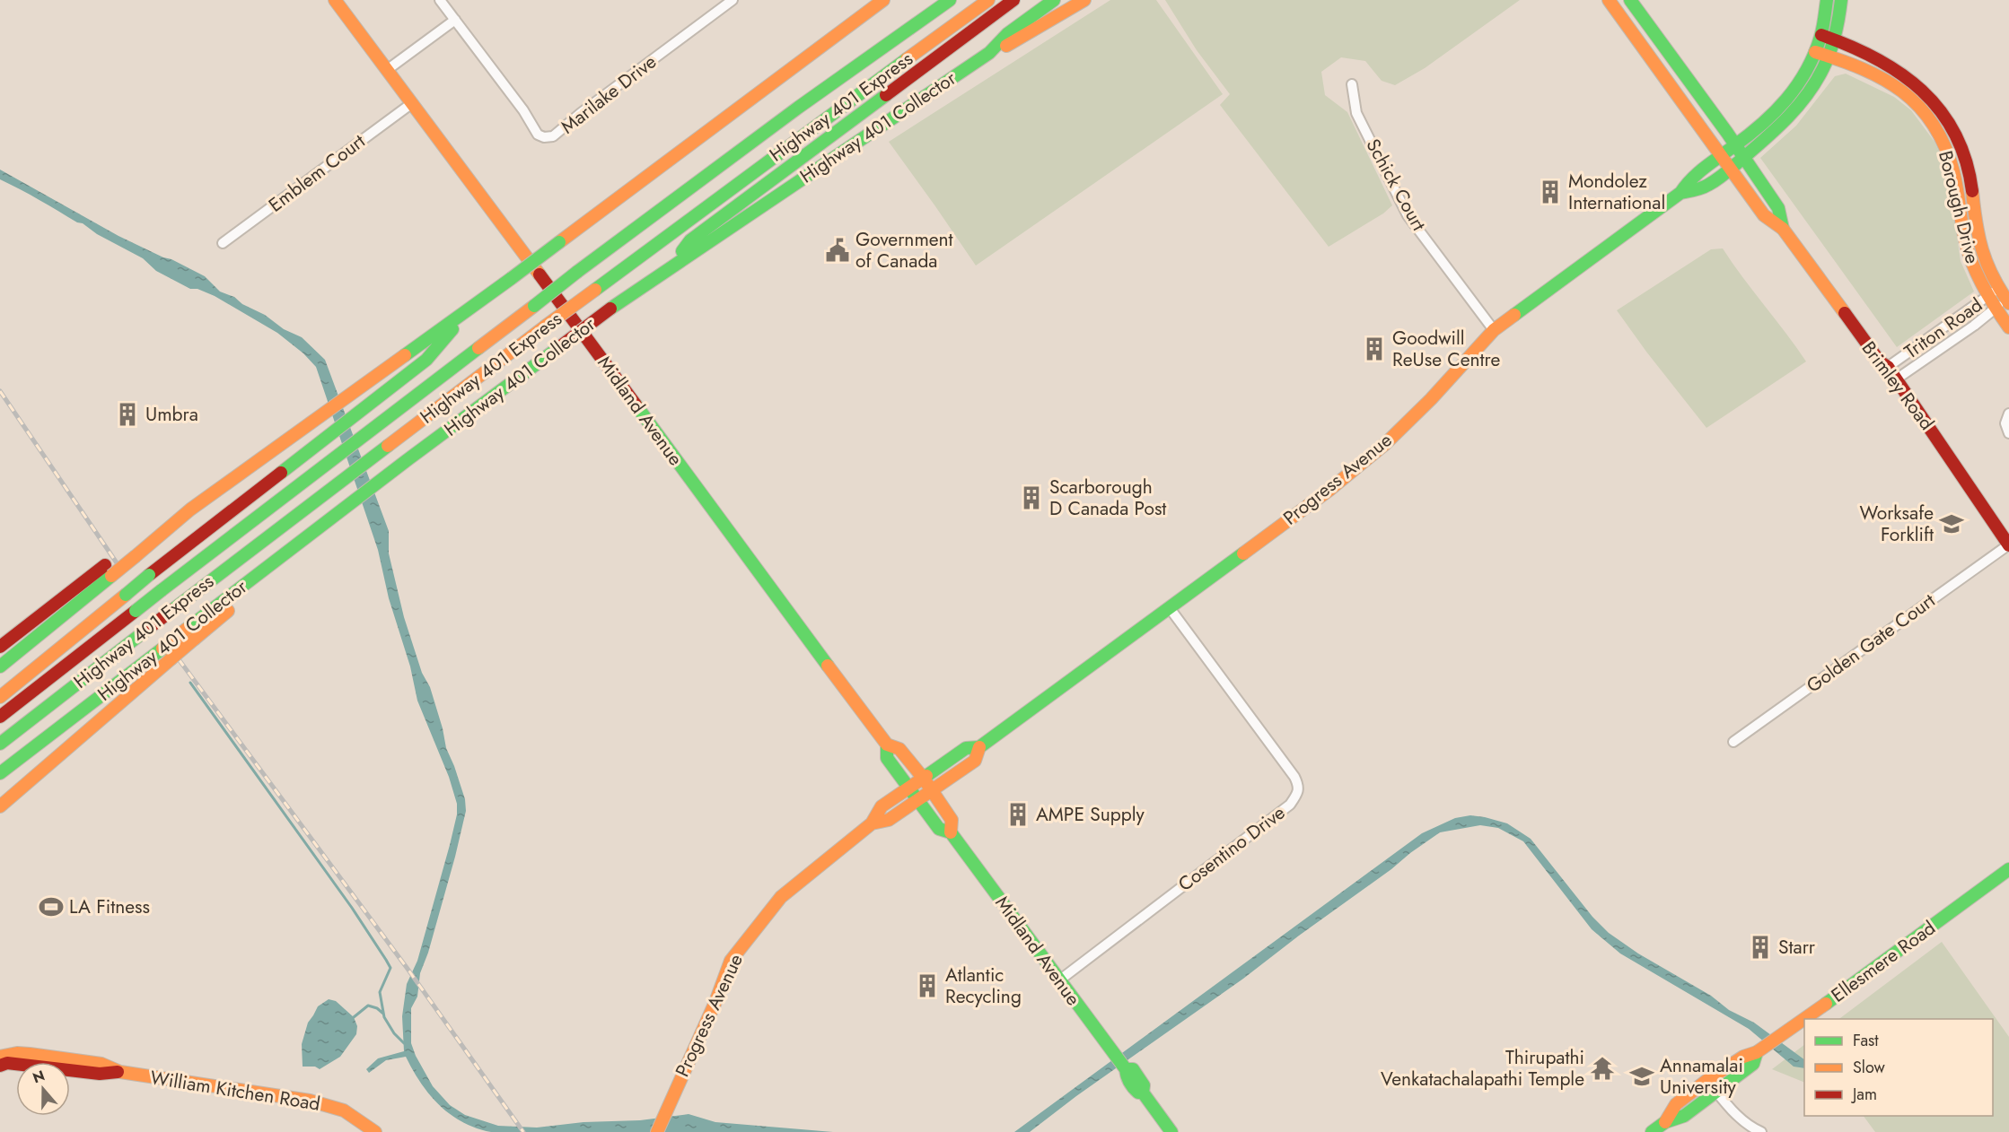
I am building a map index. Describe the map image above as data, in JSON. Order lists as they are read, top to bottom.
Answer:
{
  "streets": {
    "main road": [
      "Highway 401 Express",
      "Highway 401 Collector",
      "Borough Drive",
      "Brimley Road",
      "Midland Avenue",
      "Progress Avenue",
      "Ellesmere Road",
      "William Kitchen Road"
    ],
    "street": [
      "Marilake Drive",
      "Emblem Court",
      "Schick Court",
      "Triton Road",
      "Golden Gate Court",
      "Cosentino Drive"
    ]
  },
  "crossings": [
    ["Emblem Court", "Midland Avenue"],
    ["Schick Court", "Progress Avenue"],
    ["Borough Drive", "Triton Road"],
    ["Borough Drive", "Progress Avenue"],
    ["Triton Road", "Brimley Road"],
    ["Brimley Road", "Progress Avenue"],
    ["Brimley Road", "Golden Gate Court"],
    ["Midland Avenue", "Progress Avenue"],
    ["Midland Avenue", "Cosentino Drive"],
    ["Progress Avenue", "Cosentino Drive"]
  ],
  "places": {
    "building": [
      "Mondolez International",
      "Goodwill ReUse Centre",
      "Umbra",
      "Scarborough D Canada Post",
      "AMPE Supply",
      "Starr",
      "Atlantic Recycling"
    ],
    "public building": ["Government of Canada"],
    "school or university": ["Worksafe Forklift", "Annamalai University"],
    "sports": ["LA Fitness"],
    "temple": ["Thirupathi Venkatachalapathi Temple"]
  },
  "legend": ["Fast", "Slow", "Jam"],
  "north": "top"
}
